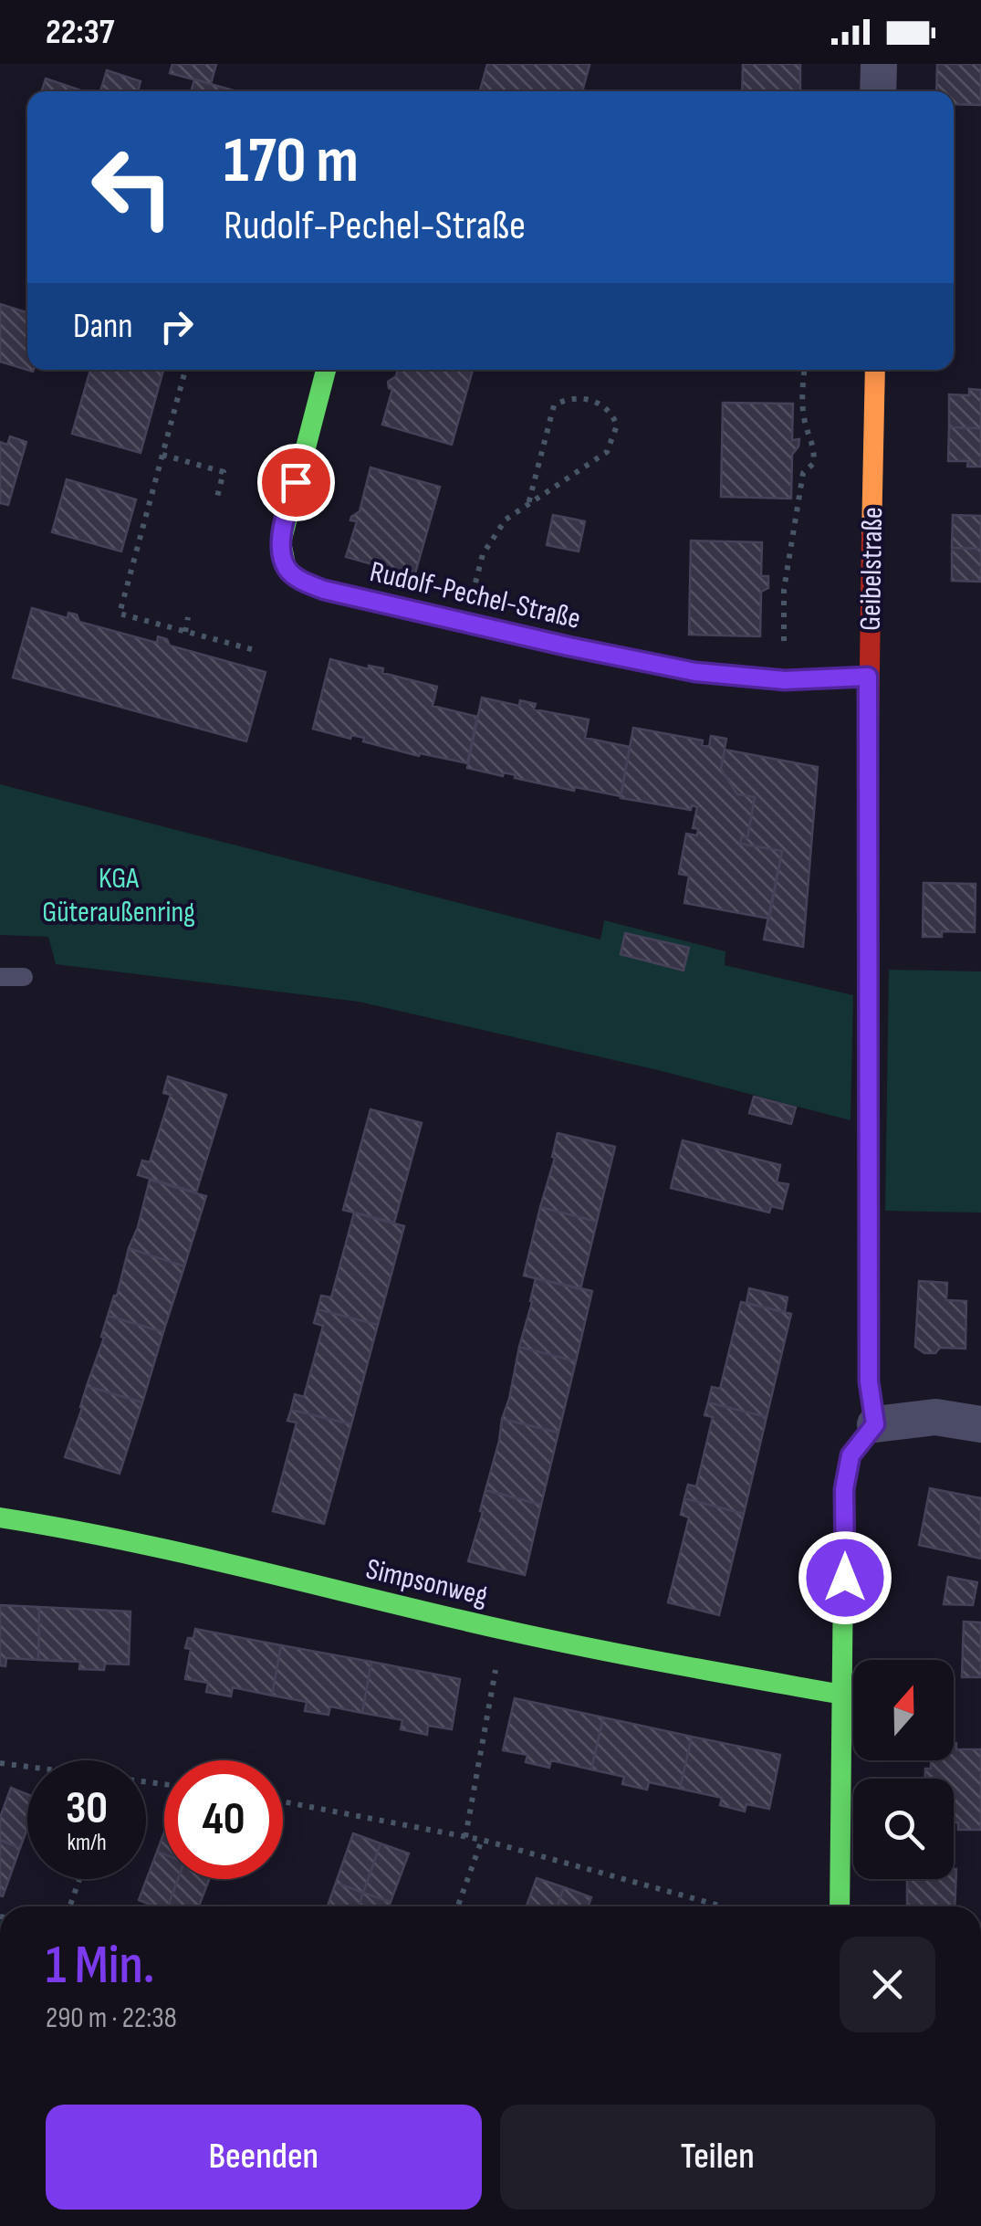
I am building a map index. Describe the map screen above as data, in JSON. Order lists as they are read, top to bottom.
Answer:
{
  "streets": {
    "street": ["Geibelstraße", "Rudolf-Pechel-Straße", "Simpsonweg"]
  },
  "crossings": [
    ["Geibelstraße", "Rudolf-Pechel-Straße"]
  ],
  "parks": ["KGA Güteraußenring"],
  "north": "top",
  "page": {
    "status": "22:37",
    "turn": ["170 m", "Rudolf-Pechel-Straße"],
    "then": "Dann",
    "speed": "30 km/h",
    "limit": "40",
    "heading": ["1 Min.", "290 m · 22:38"],
    "buttons": ["Beenden", "Teilen"]
  }
}
